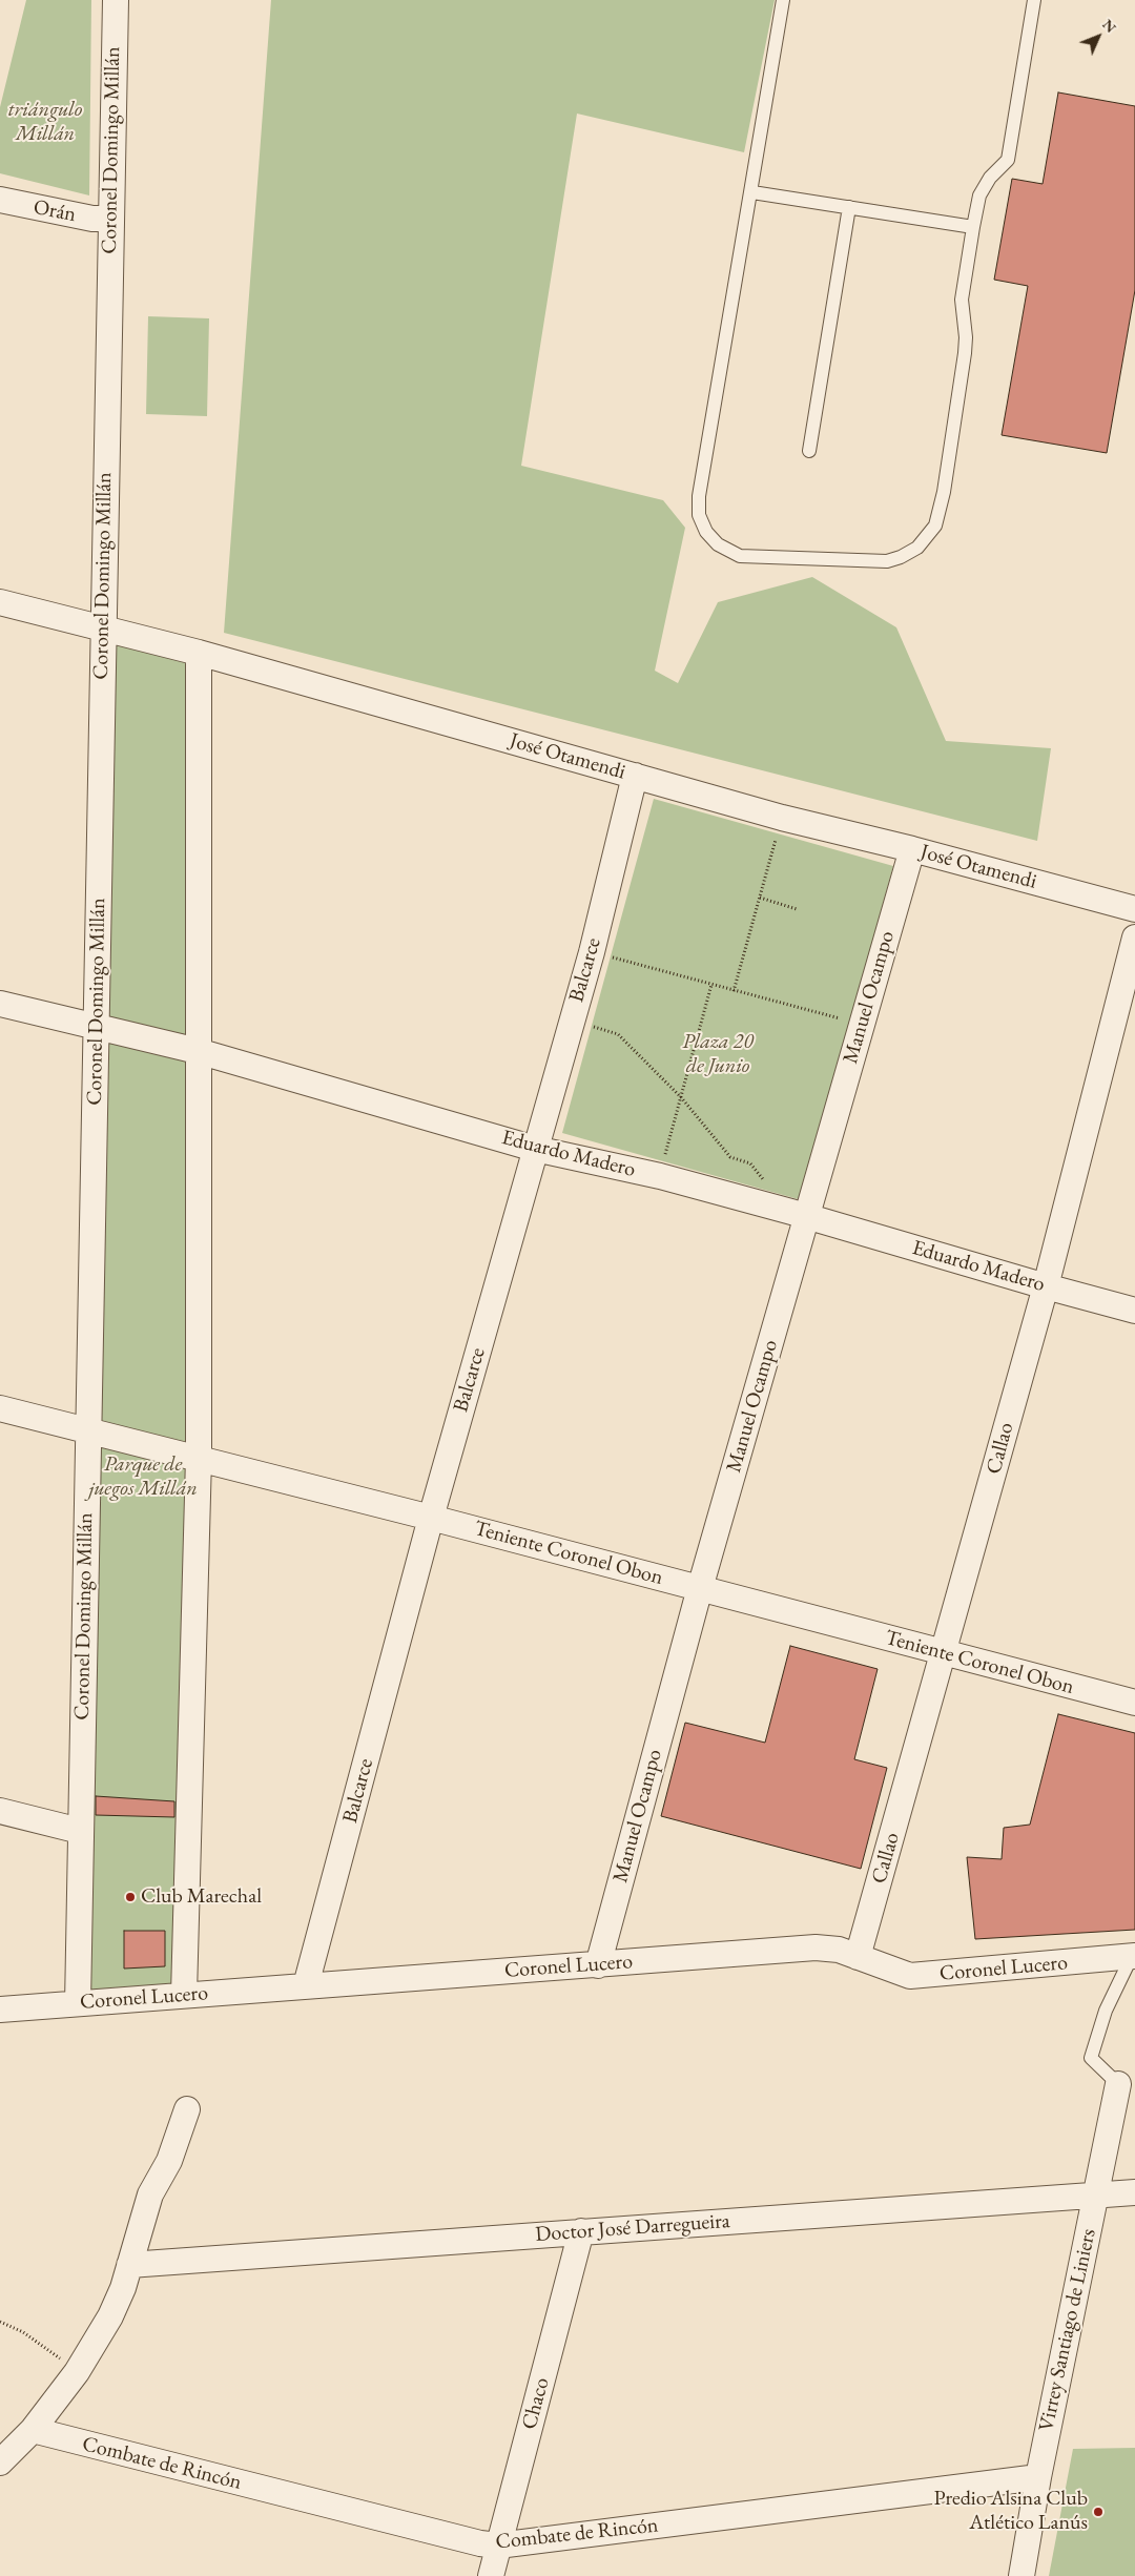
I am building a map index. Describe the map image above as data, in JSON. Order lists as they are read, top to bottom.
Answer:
{
  "streets": {
    "street": [
      "Coronel Domingo Millán",
      "Orán",
      "José Otamendi",
      "Balcarce",
      "Manuel Ocampo",
      "Eduardo Madero",
      "Callao",
      "Teniente Coronel Obon",
      "Coronel Lucero",
      "Doctor José Darregueira",
      "Virrey Santiago de Liniers",
      "Chaco",
      "Combate de Rincón"
    ]
  },
  "crossings": [
    ["Coronel Domingo Millán", "Orán"],
    ["Coronel Domingo Millán", "José Otamendi"],
    ["Coronel Domingo Millán", "Eduardo Madero"],
    ["Coronel Domingo Millán", "Teniente Coronel Obon"],
    ["Coronel Domingo Millán", "Coronel Lucero"],
    ["José Otamendi", "Balcarce"],
    ["José Otamendi", "Manuel Ocampo"],
    ["Balcarce", "Eduardo Madero"],
    ["Balcarce", "Teniente Coronel Obon"],
    ["Balcarce", "Coronel Lucero"],
    ["Manuel Ocampo", "Eduardo Madero"],
    ["Manuel Ocampo", "Teniente Coronel Obon"],
    ["Manuel Ocampo", "Coronel Lucero"],
    ["Eduardo Madero", "Callao"],
    ["Callao", "Teniente Coronel Obon"],
    ["Callao", "Coronel Lucero"],
    ["Doctor José Darregueira", "Virrey Santiago de Liniers"],
    ["Doctor José Darregueira", "Chaco"],
    ["Virrey Santiago de Liniers", "Combate de Rincón"],
    ["Chaco", "Combate de Rincón"]
  ],
  "parks": ["triángulo Millán", "Plaza 20 de Junio", "Parque de juegos Millán"],
  "places": ["Club Marechal", "Predio Alsina Club Atlético Lanús"],
  "north": "top right"
}
